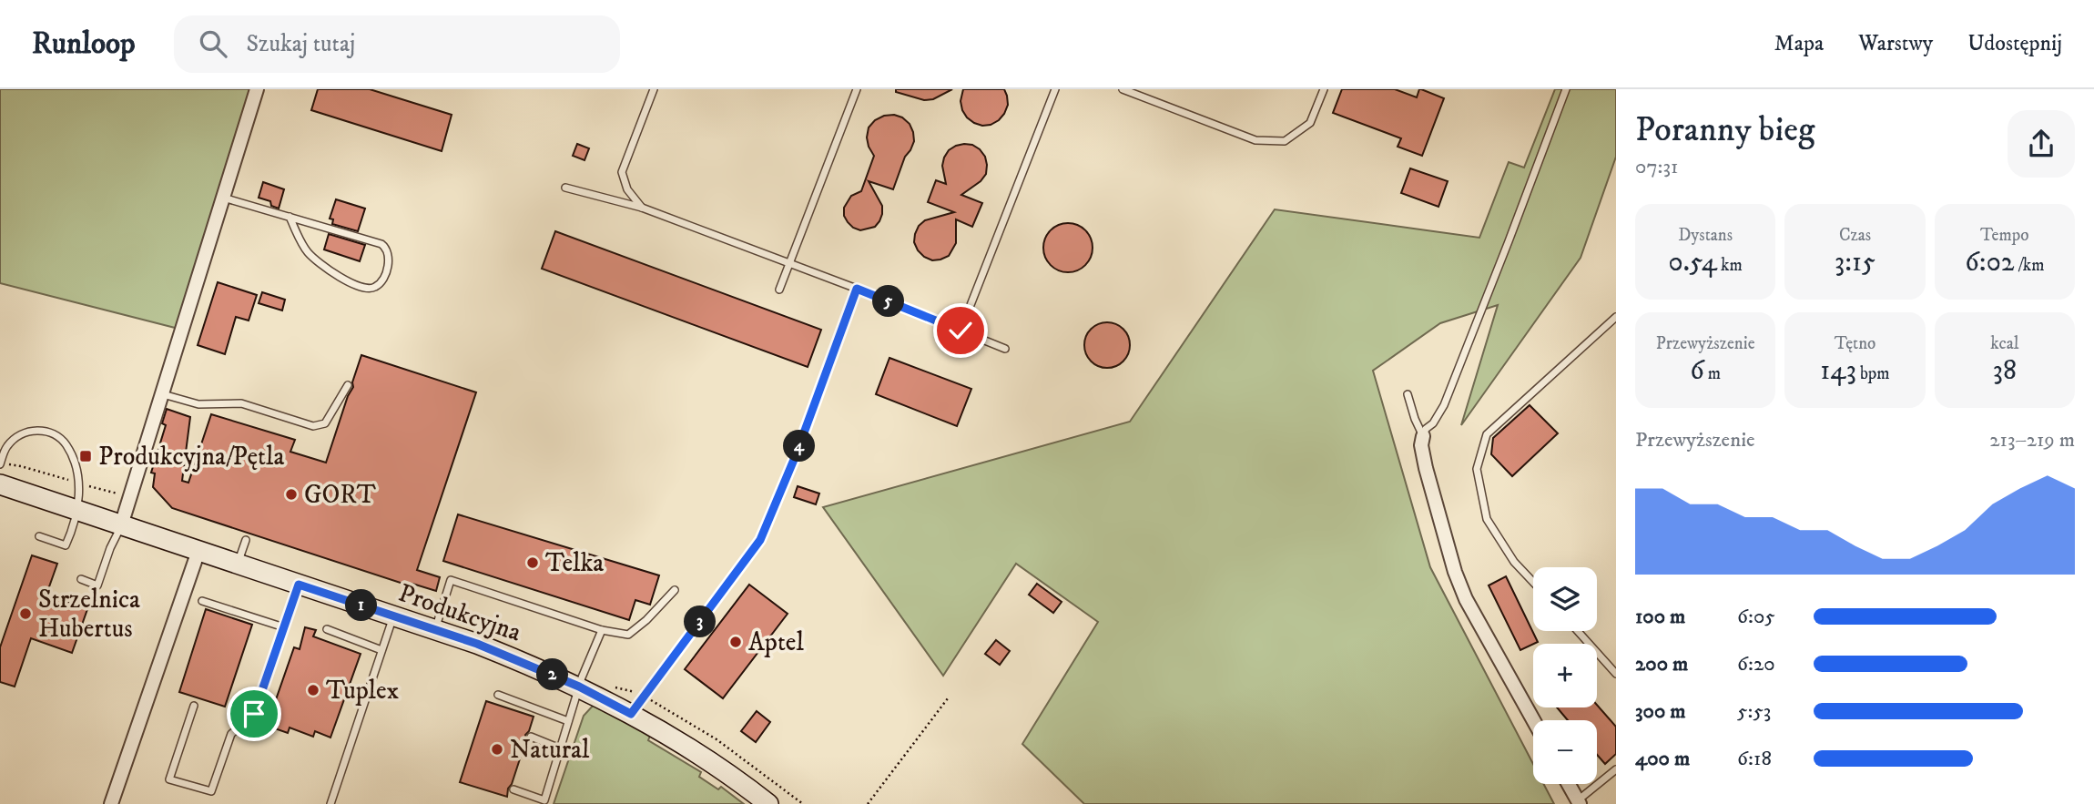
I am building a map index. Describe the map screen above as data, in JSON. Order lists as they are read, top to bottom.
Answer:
{
  "streets": {
    "street": ["Produkcyjna"]
  },
  "places": {
    "transit": ["Produkcyjna/Pętla"],
    "other": [
      "GORT",
      "Telka",
      "Strzelnica Hubertus",
      "Aptel",
      "Tuplex",
      "Natural"
    ]
  },
  "page": {
    "header": "Runloop",
    "search": "Szukaj tutaj",
    "nav": ["Mapa", "Warstwy", "Udostępnij"],
    "heading": ["Poranny bieg", "07:31"],
    "stats": [
      ["Dystans", "0.54 km"],
      ["Czas", "3:15"],
      ["Tempo", "6:02 /km"],
      ["Przewyższenie", "6 m"],
      ["Tętno", "143 bpm"],
      ["kcal", "38"]
    ],
    "pins": [
      "5",
      "4",
      "1",
      "3",
      "2"
    ],
    "chart": ["Przewyższenie", "213–219 m"],
    "map_buttons": ["+", "−"],
    "list": [
      {
        "name": "100 m",
        "note": "6:05"
      },
      {
        "name": "200 m",
        "note": "6:20"
      },
      {
        "name": "300 m",
        "note": "5:53"
      },
      {
        "name": "400 m",
        "note": "6:18"
      }
    ]
  }
}
